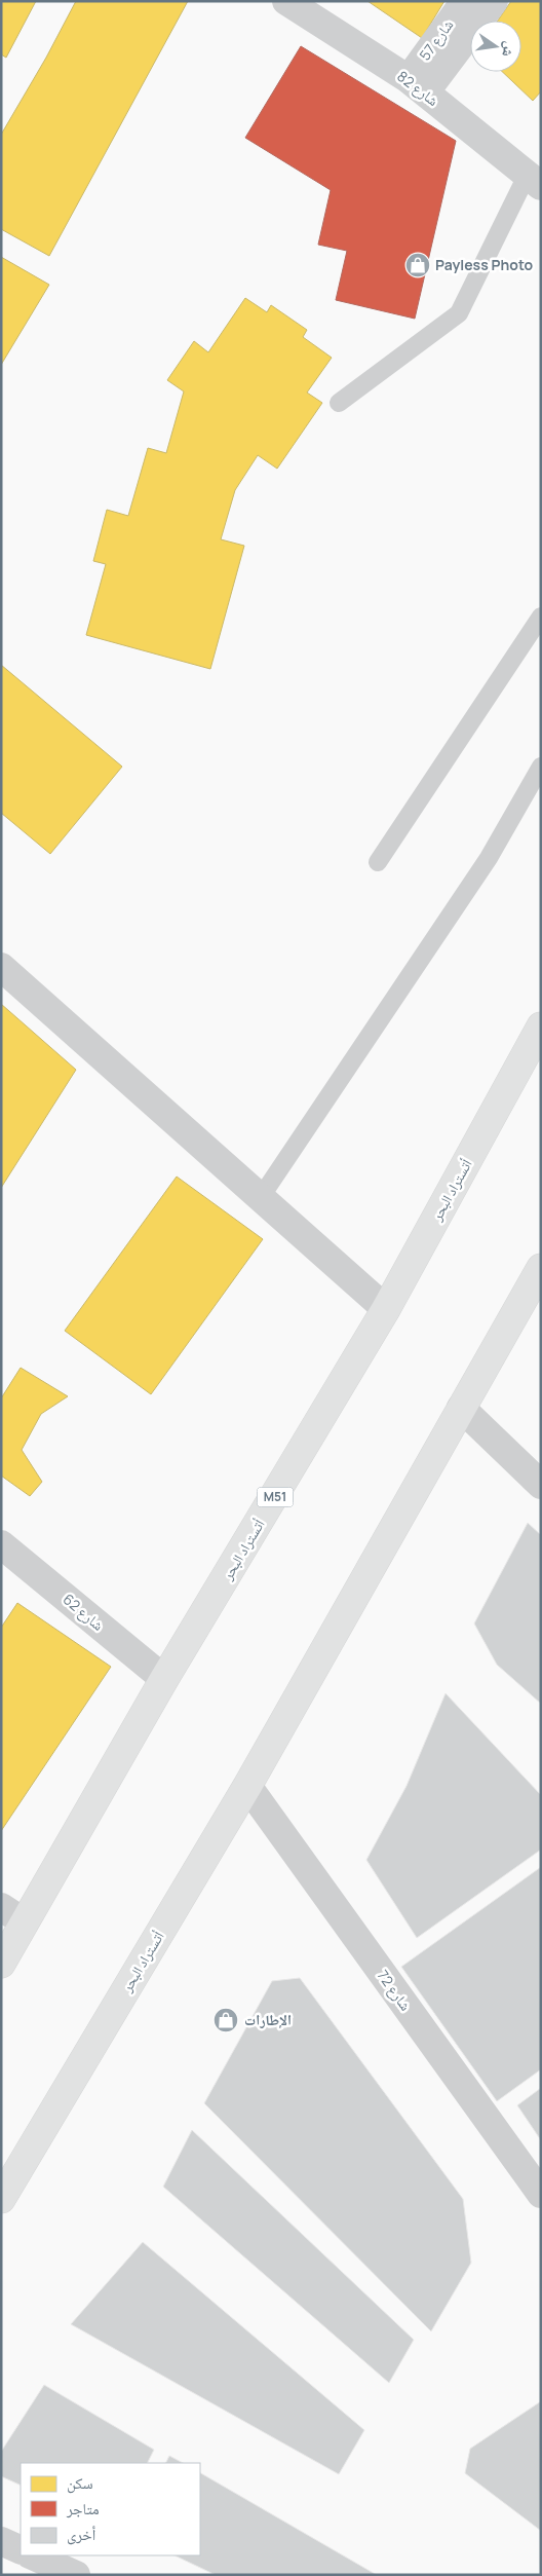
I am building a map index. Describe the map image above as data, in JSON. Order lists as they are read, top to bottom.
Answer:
{
  "streets": {
    "highway": ["أتستراد البحر", "M51"],
    "street": [
      "شارع 57",
      "شارع 82",
      "شارع 62",
      "شارع 72"
    ]
  },
  "crossings": [
    ["شارع 57", "شارع 82"],
    ["أتستراد البحر", "شارع 62"],
    ["أتستراد البحر", "شارع 72"]
  ],
  "places": {
    "shop": ["Payless Photo", "الإطارات"]
  },
  "legend": ["سكن", "متاجر", "أخرى"],
  "north": "right"
}
